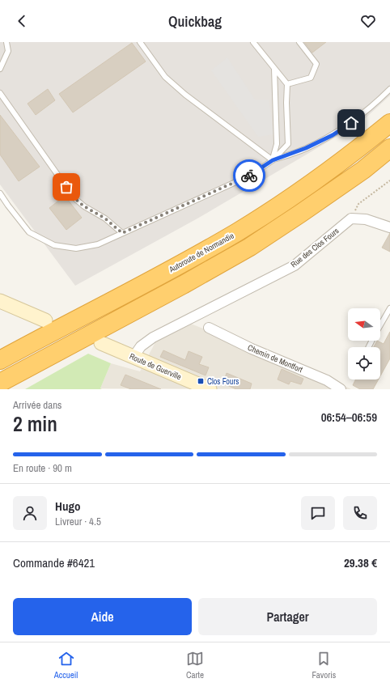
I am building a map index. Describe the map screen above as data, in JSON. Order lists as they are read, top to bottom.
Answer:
{
  "streets": {
    "highway": ["Autoroute de Normandie"],
    "street": ["Rue des Clos Fours", "Chemin de Montfort", "Route de Guerville"]
  },
  "crossings": [
    ["Rue des Clos Fours", "Route de Guerville"]
  ],
  "places": {
    "transit": ["Clos Fours"]
  },
  "north": "left",
  "page": {
    "header": "Quickbag",
    "heading": ["2 min", "Arrivée dans", "06:54–06:59"],
    "panel": [
      "Hugo",
      "Livreur · 4.5",
      "Commande #6421",
      "29.38 €"
    ],
    "bar": "En route · 90 m",
    "buttons": ["Aide", "Partager"],
    "tabs": ["Accueil", "Carte", "Favoris"]
  }
}
